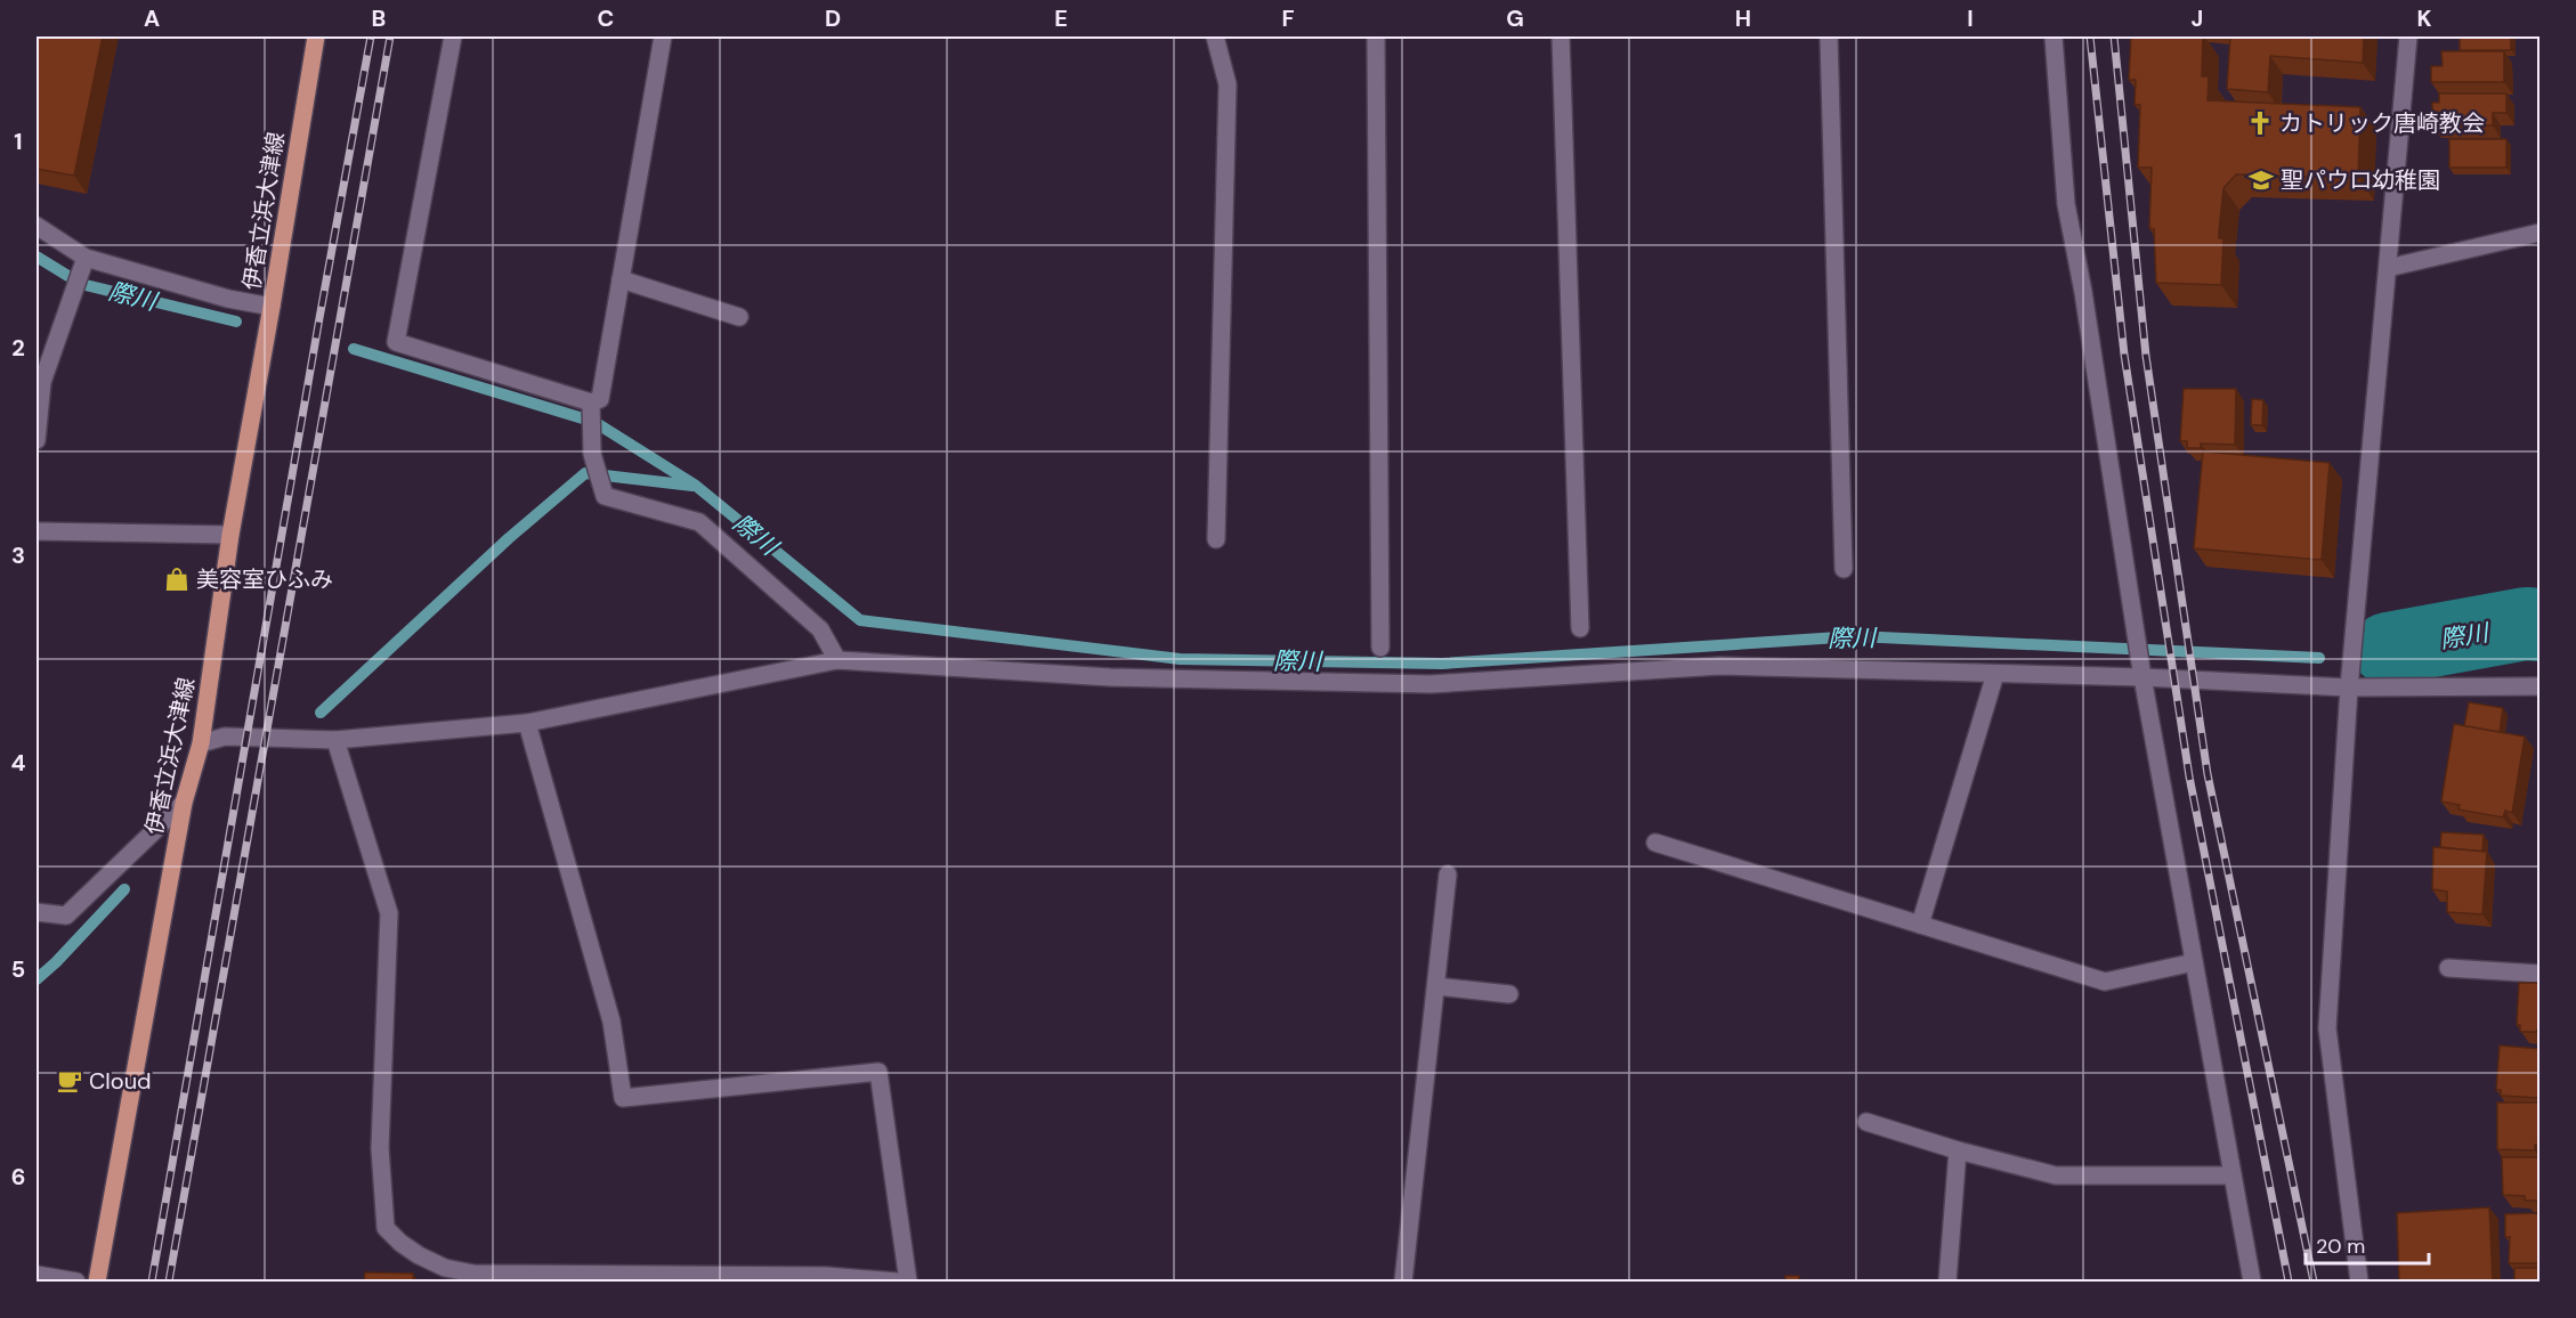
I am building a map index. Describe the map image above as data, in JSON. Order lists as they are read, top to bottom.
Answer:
{
  "streets": {
    "main road": ["伊香立浜大津線"]
  },
  "water": ["際川"],
  "places": {
    "church": ["カトリック唐崎教会"],
    "school or university": ["聖パウロ幼稚園"],
    "shop": ["美容室ひふみ"],
    "cafe": ["Cloud"]
  },
  "scale_bar": "20 m",
  "grid": {
    "columns": [
      "A",
      "B",
      "C",
      "D",
      "E",
      "F",
      "G",
      "H",
      "I",
      "J",
      "K"
    ],
    "rows": [
      "1",
      "2",
      "3",
      "4",
      "5",
      "6"
    ]
  }
}
